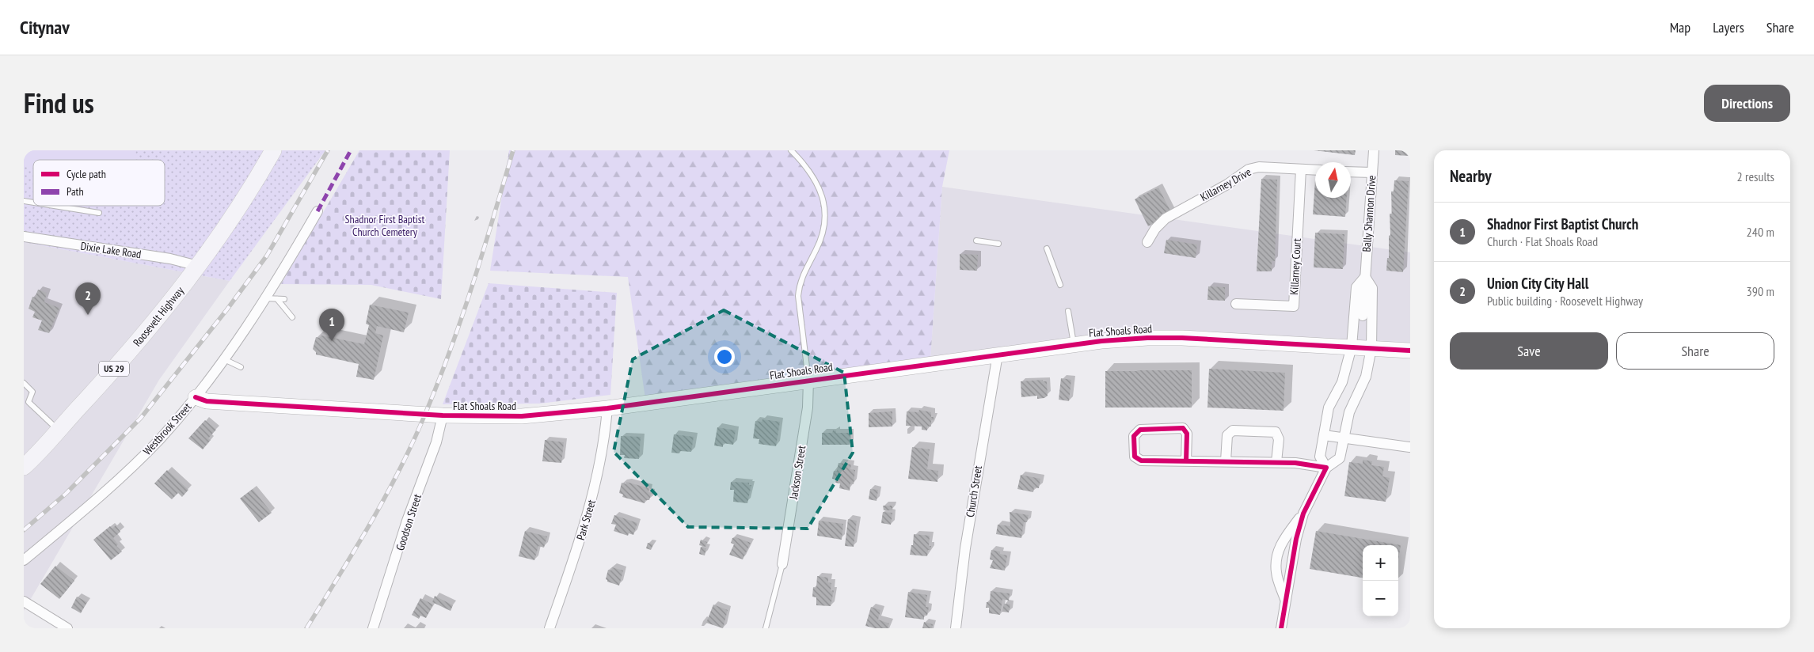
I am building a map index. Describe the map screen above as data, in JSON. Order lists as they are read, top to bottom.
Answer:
{
  "streets": {
    "main road": ["Roosevelt Highway", "US 29"],
    "street": [
      "Killarney Drive",
      "Bally Shannon Drive",
      "Dixie Lake Road",
      "Killarney Court",
      "Flat Shoals Road",
      "Westbrook Street",
      "Jackson Street",
      "Church Street",
      "Park Street",
      "Goodson Street"
    ]
  },
  "crossings": [
    ["Killarney Drive", "Killarney Court"],
    ["Bally Shannon Drive", "Flat Shoals Road"],
    ["Dixie Lake Road", "Roosevelt Highway"],
    ["Flat Shoals Road", "Westbrook Street"],
    ["Flat Shoals Road", "Jackson Street"],
    ["Flat Shoals Road", "Church Street"],
    ["Flat Shoals Road", "Park Street"],
    ["Flat Shoals Road", "Goodson Street"]
  ],
  "parks": ["Shadnor First Baptist Church Cemetery"],
  "legend": ["Cycle path", "Path"],
  "north": "top",
  "page": {
    "header": "Citynav",
    "nav": ["Map", "Layers", "Share"],
    "title": "Find us",
    "buttons": [
      "Directions",
      ["Save", "Share"]
    ],
    "heading": ["Nearby", "2 results"],
    "list": [
      {
        "mark": "1",
        "name": "Shadnor First Baptist Church",
        "note": "Church · Flat Shoals Road",
        "value": "240 m"
      },
      {
        "mark": "2",
        "name": "Union City City Hall",
        "note": "Public building · Roosevelt Highway",
        "value": "390 m"
      }
    ],
    "pins": ["2", "1"],
    "map_buttons": ["+", "−"]
  }
}
